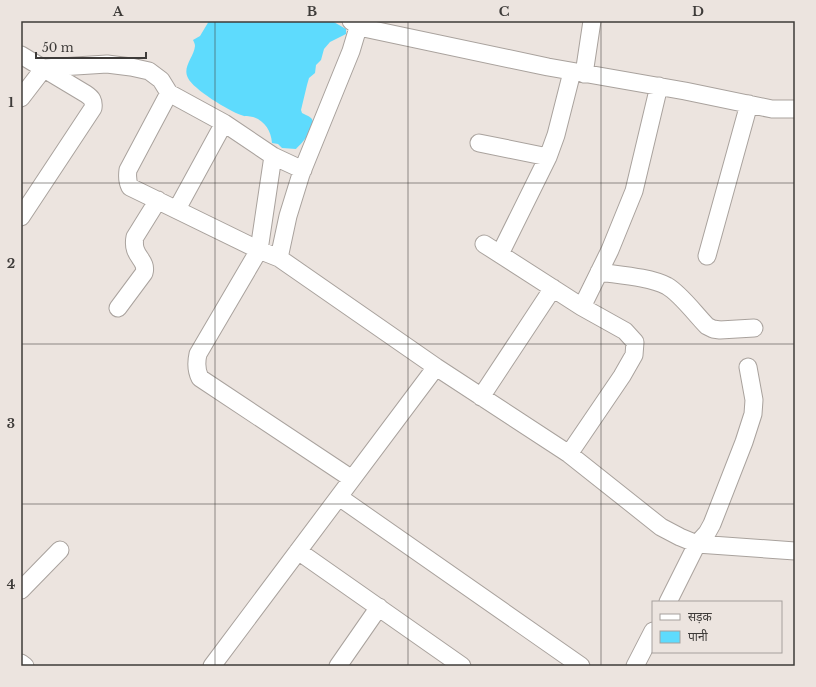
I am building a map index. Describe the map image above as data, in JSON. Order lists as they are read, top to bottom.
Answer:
{
  "legend": ["सड़क", "पानी"],
  "scale_bar": "50 m",
  "grid": {
    "columns": [
      "A",
      "B",
      "C",
      "D"
    ],
    "rows": [
      "1",
      "2",
      "3",
      "4"
    ]
  }
}
